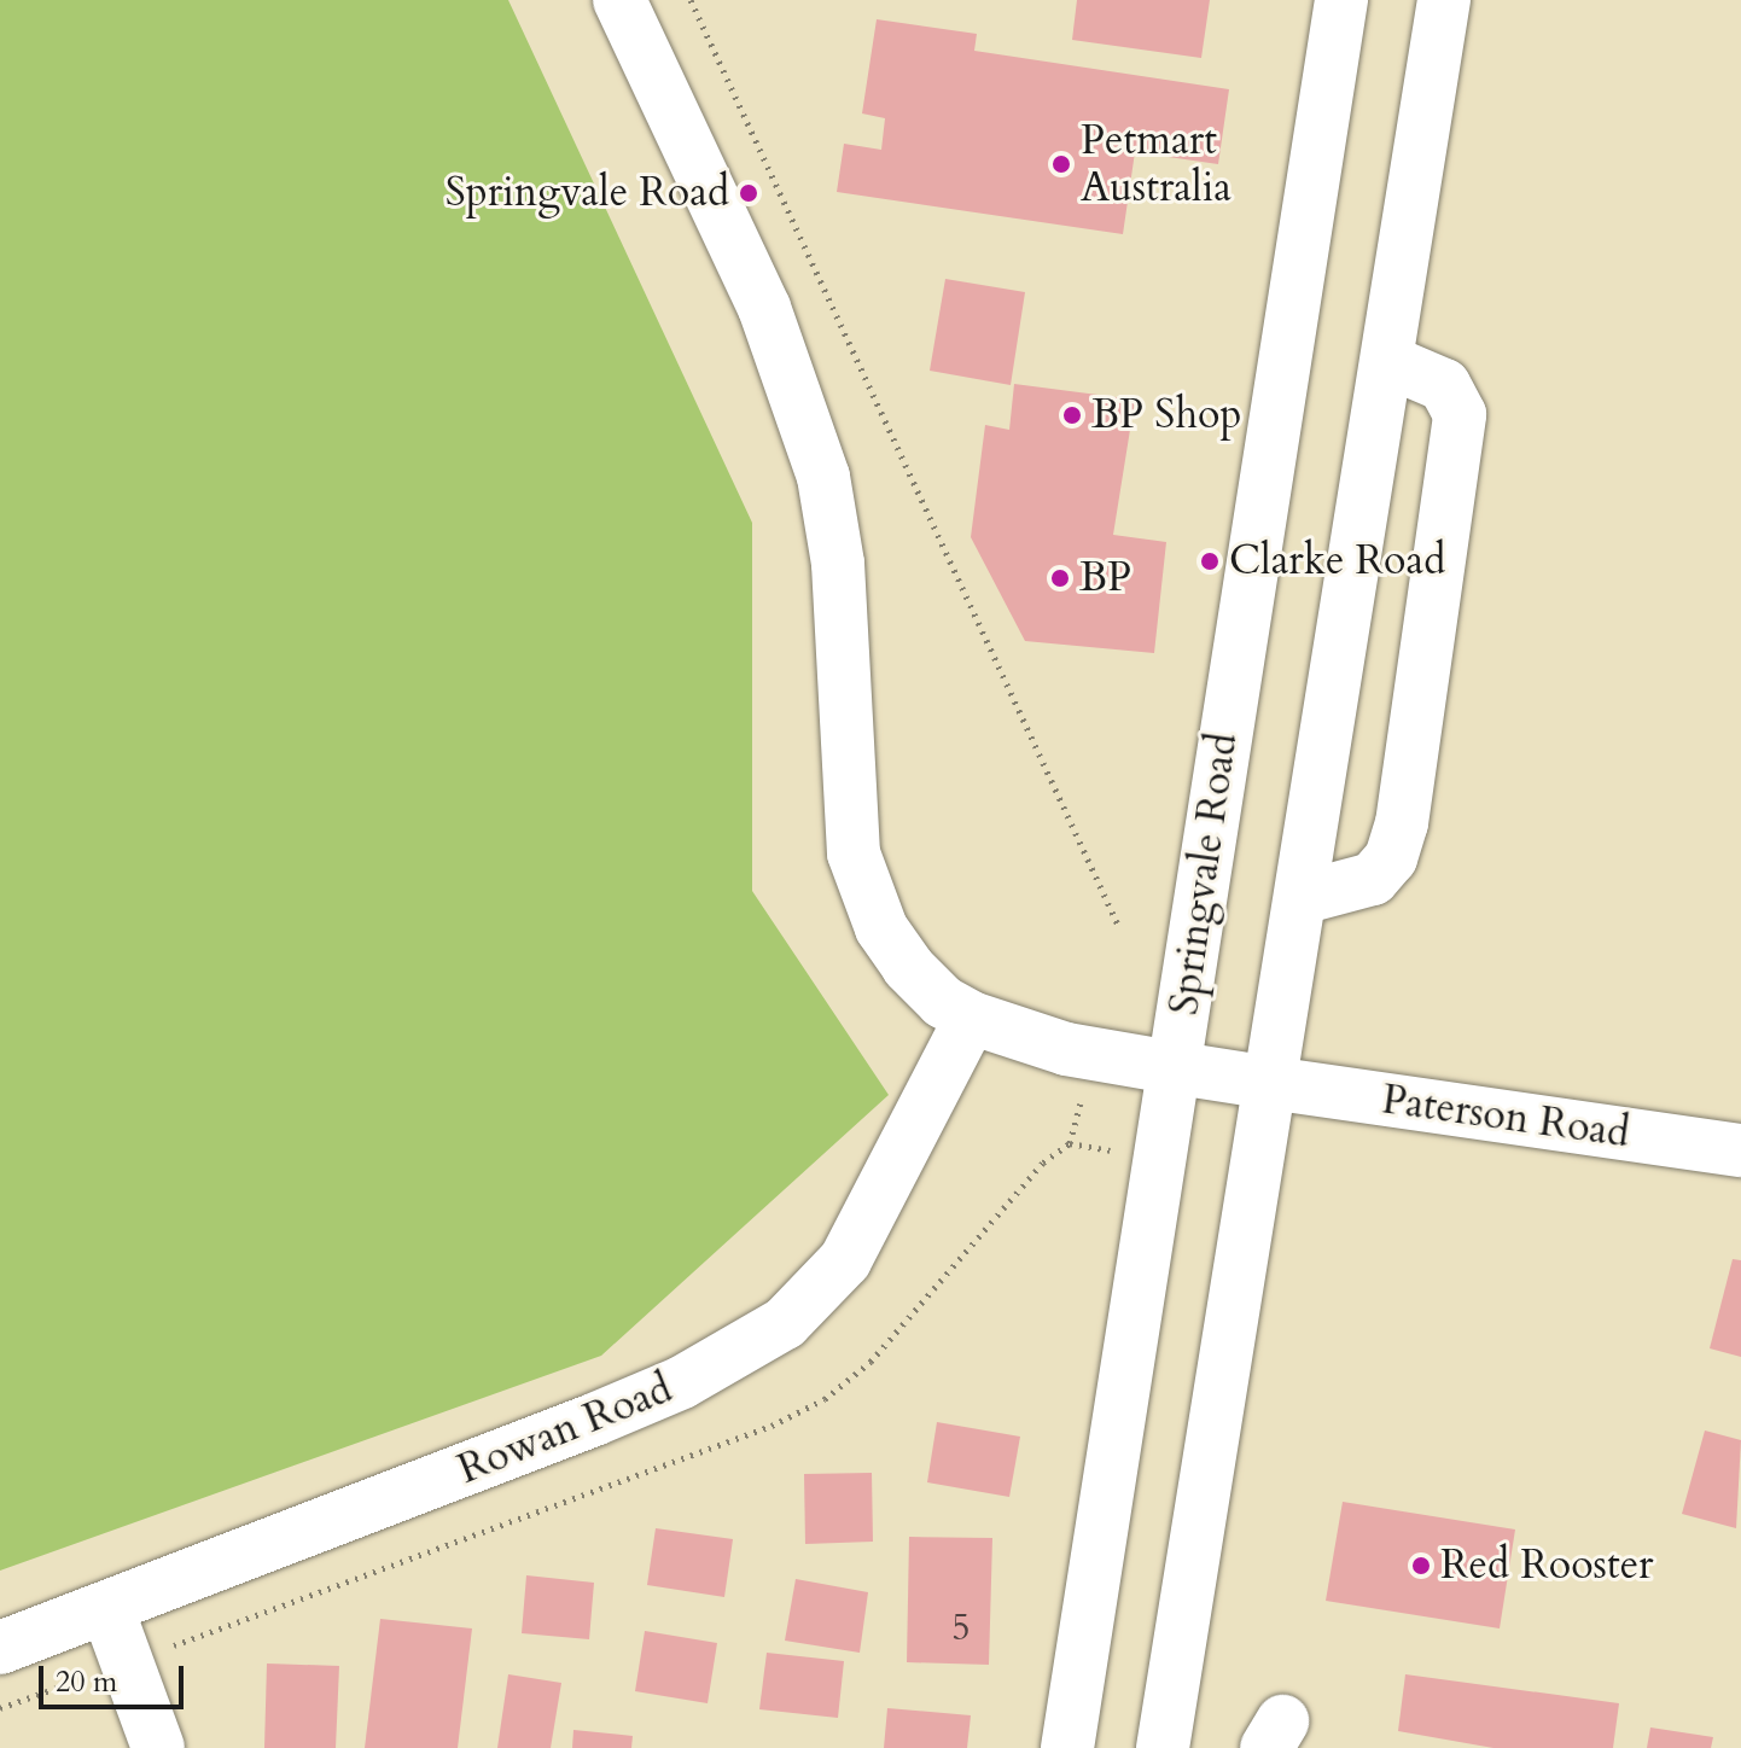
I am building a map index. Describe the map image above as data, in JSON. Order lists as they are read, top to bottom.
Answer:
{
  "streets": {
    "main road": ["Springvale Road", "Paterson Road", "Rowan Road"]
  },
  "places": [
    "Petmart Australia",
    "Springvale Road",
    "BP Shop",
    "Clarke Road",
    "BP",
    "Red Rooster"
  ],
  "house_numbers": ["5"],
  "scale_bar": "20 m"
}
